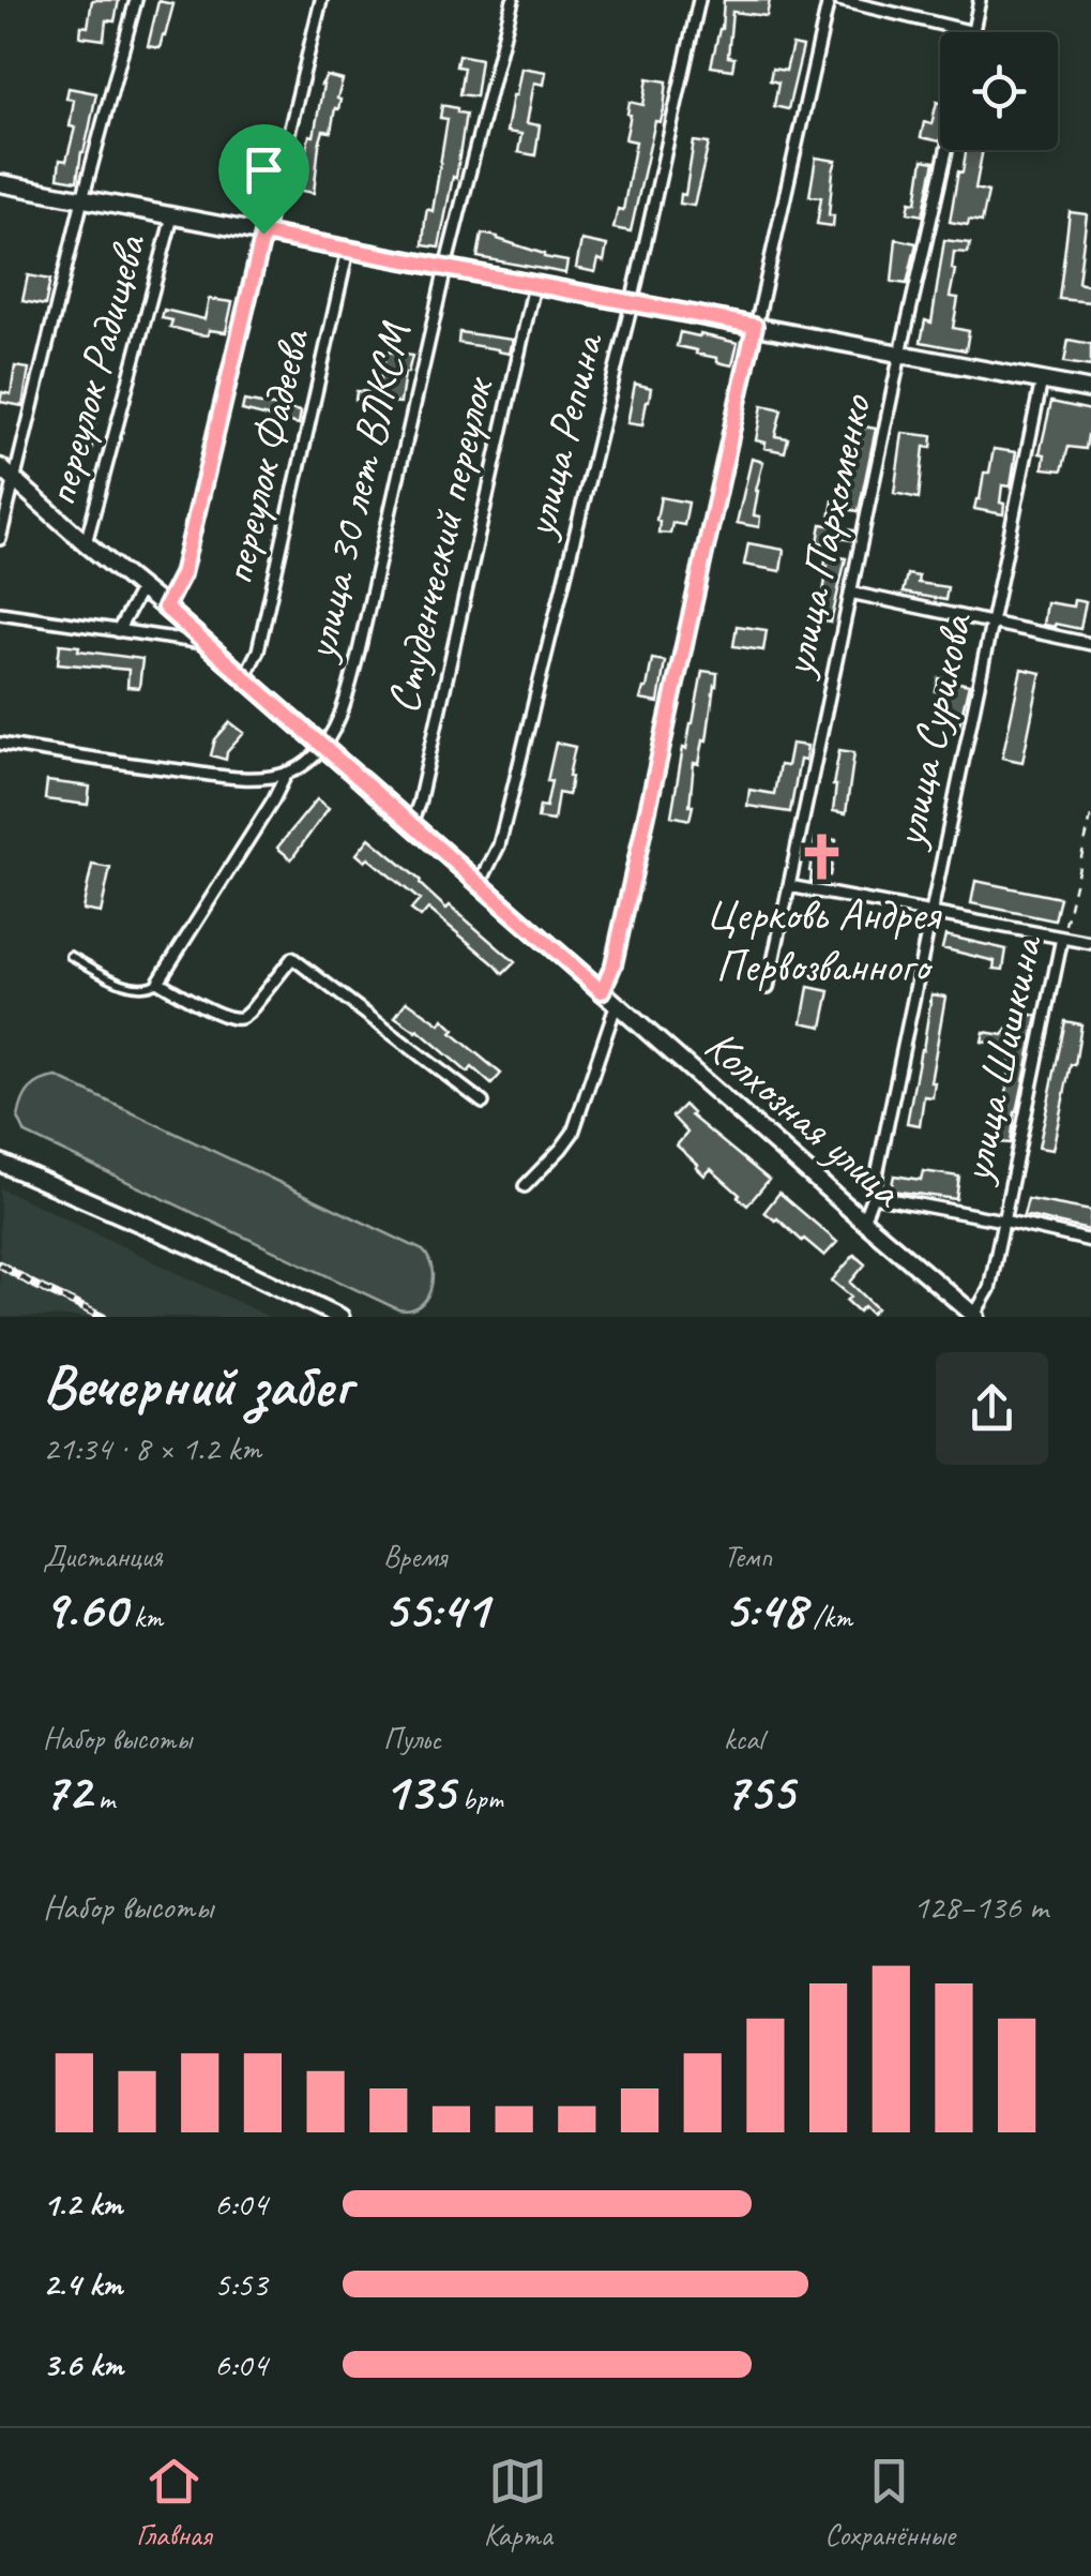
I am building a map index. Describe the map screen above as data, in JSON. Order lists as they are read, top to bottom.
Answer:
{
  "streets": {
    "main road": ["Колхозная улица"],
    "street": [
      "переулок Радищева",
      "улица Репина",
      "переулок Фадеева",
      "улица 30 лет ВЛКСМ",
      "улица Пархоменко",
      "Студенческий переулок",
      "улица Сурикова",
      "улица Шишкина"
    ]
  },
  "crossings": [
    ["переулок Радищева", "Колхозная улица"],
    ["улица Репина", "Колхозная улица"],
    ["переулок Фадеева", "Колхозная улица"],
    ["улица 30 лет ВЛКСМ", "Колхозная улица"],
    ["Студенческий переулок", "Колхозная улица"],
    ["улица Сурикова", "Колхозная улица"],
    ["улица Шишкина", "Колхозная улица"]
  ],
  "places": {
    "church": ["Церковь Андрея Первозванного"]
  },
  "page": {
    "heading": ["Вечерний забег", "21:34 · 8 × 1.2 km"],
    "stats": [
      ["Дистанция", "9.60 km"],
      ["Время", "55:41"],
      ["Темп", "5:48 /km"],
      ["Набор высоты", "72 m"],
      ["Пульс", "135 bpm"],
      ["kcal", "755"]
    ],
    "chart": ["Набор высоты", "128–136 m"],
    "list": [
      {
        "name": "1.2 km",
        "note": "6:04"
      },
      {
        "name": "2.4 km",
        "note": "5:53"
      },
      {
        "name": "3.6 km",
        "note": "6:04"
      }
    ],
    "tabs": ["Главная", "Карта", "Сохранённые"]
  }
}
